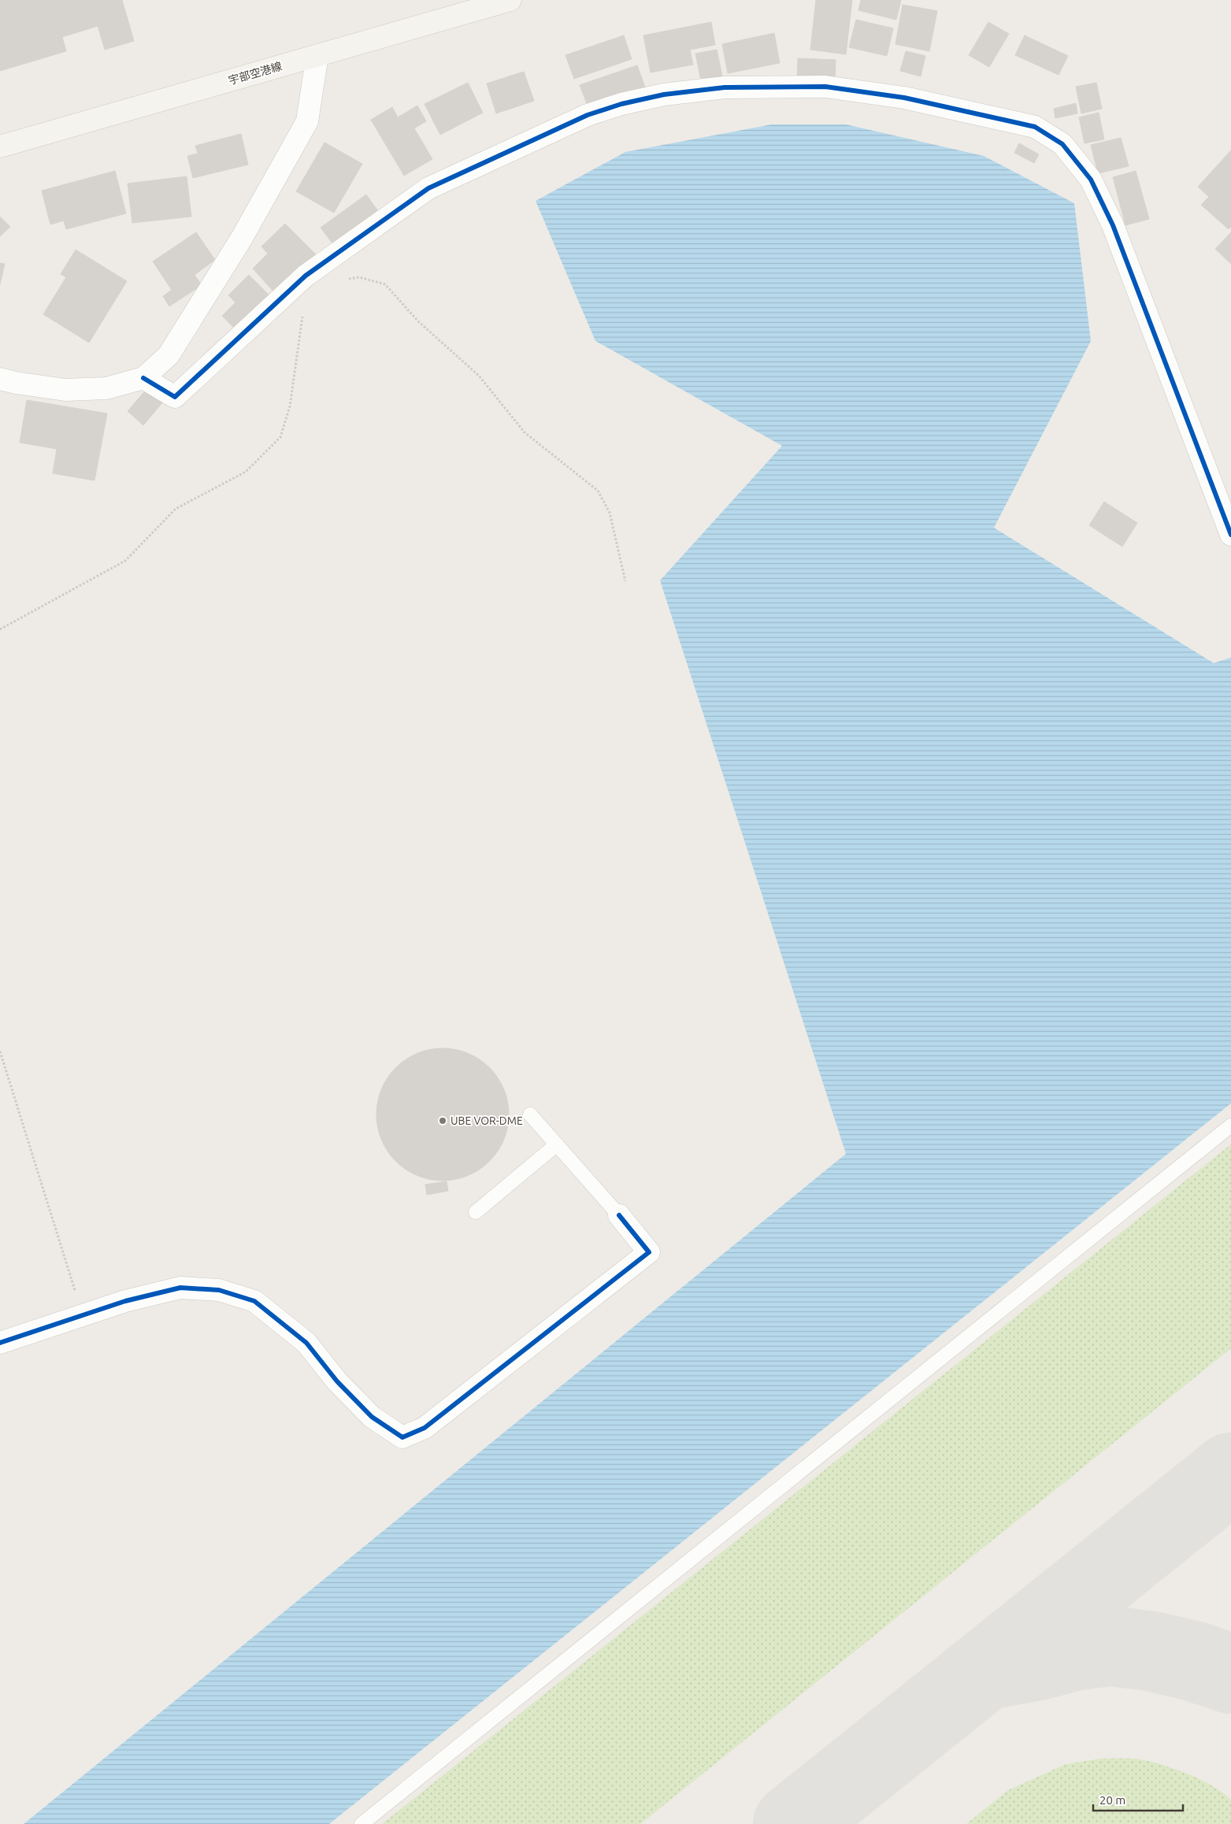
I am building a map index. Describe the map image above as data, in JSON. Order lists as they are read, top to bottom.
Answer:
{
  "streets": {
    "main road": ["宇部空港線"]
  },
  "places": ["UBE VOR-DME"],
  "scale_bar": "20 m"
}
